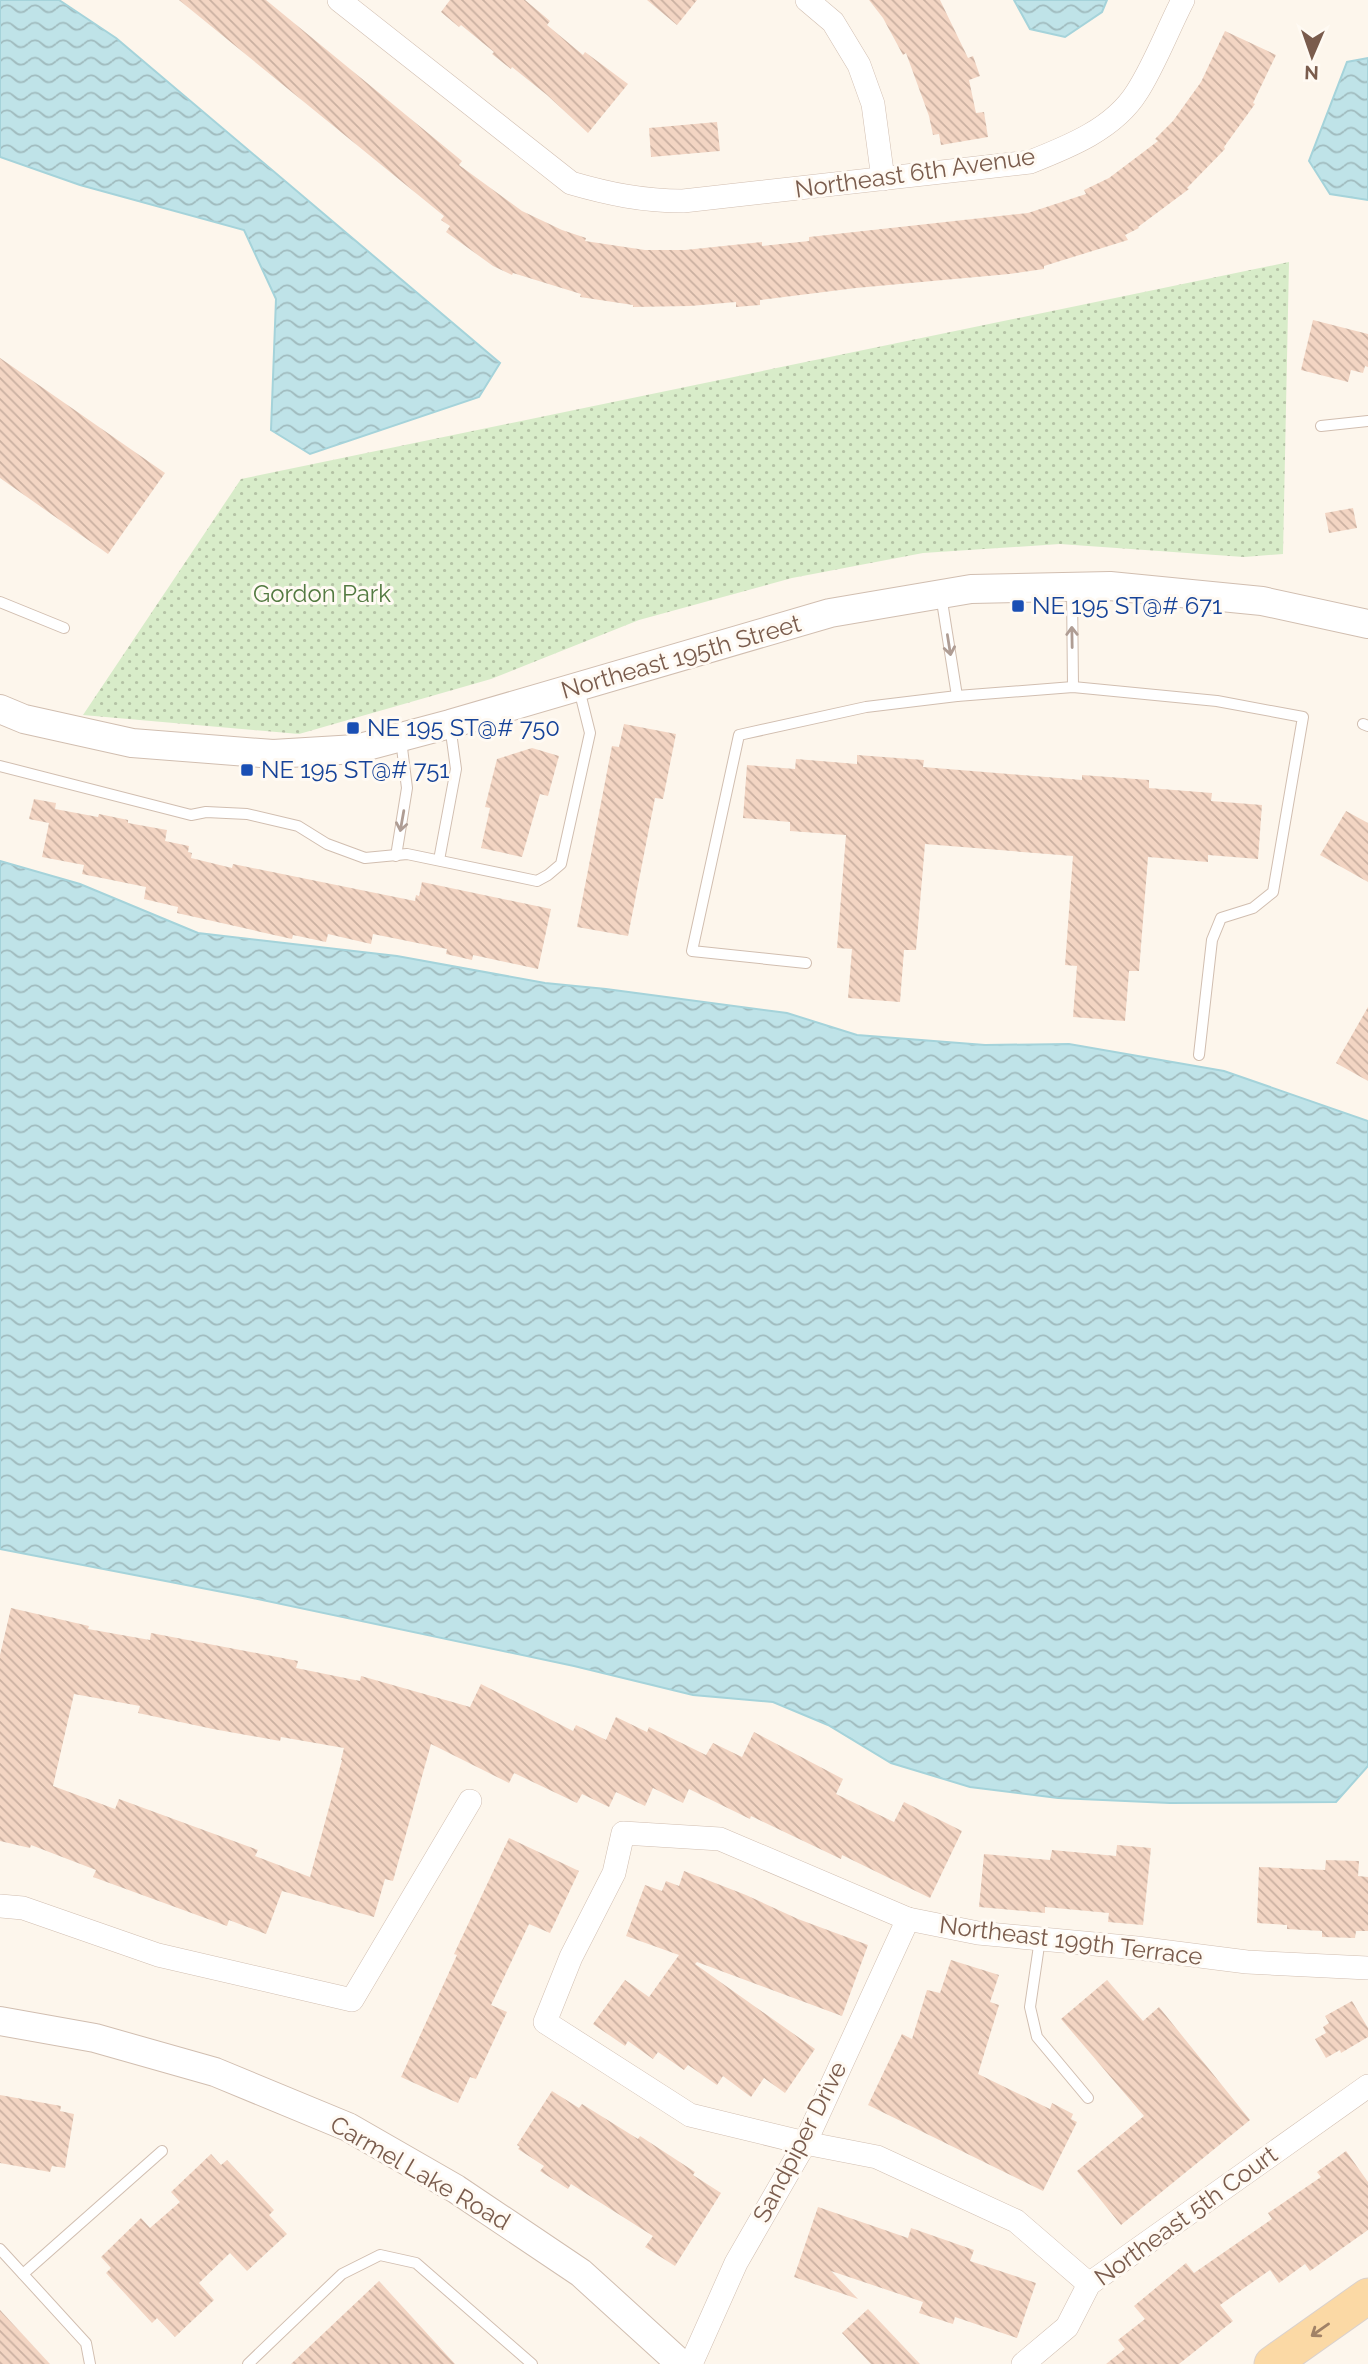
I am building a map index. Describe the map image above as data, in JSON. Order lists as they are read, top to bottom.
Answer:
{
  "streets": {
    "street": [
      "Northeast 6th Avenue",
      "Northeast 195th Street",
      "Northeast 199th Terrace",
      "Sandpiper Drive",
      "Carmel Lake Road",
      "Northeast 5th Court"
    ]
  },
  "crossings": [
    ["Northeast 199th Terrace", "Sandpiper Drive"]
  ],
  "parks": ["Gordon Park"],
  "places": {
    "transit": ["NE 195 ST@# 671", "NE 195 ST@# 750", "NE 195 ST@# 751"]
  },
  "north": "bottom"
}
